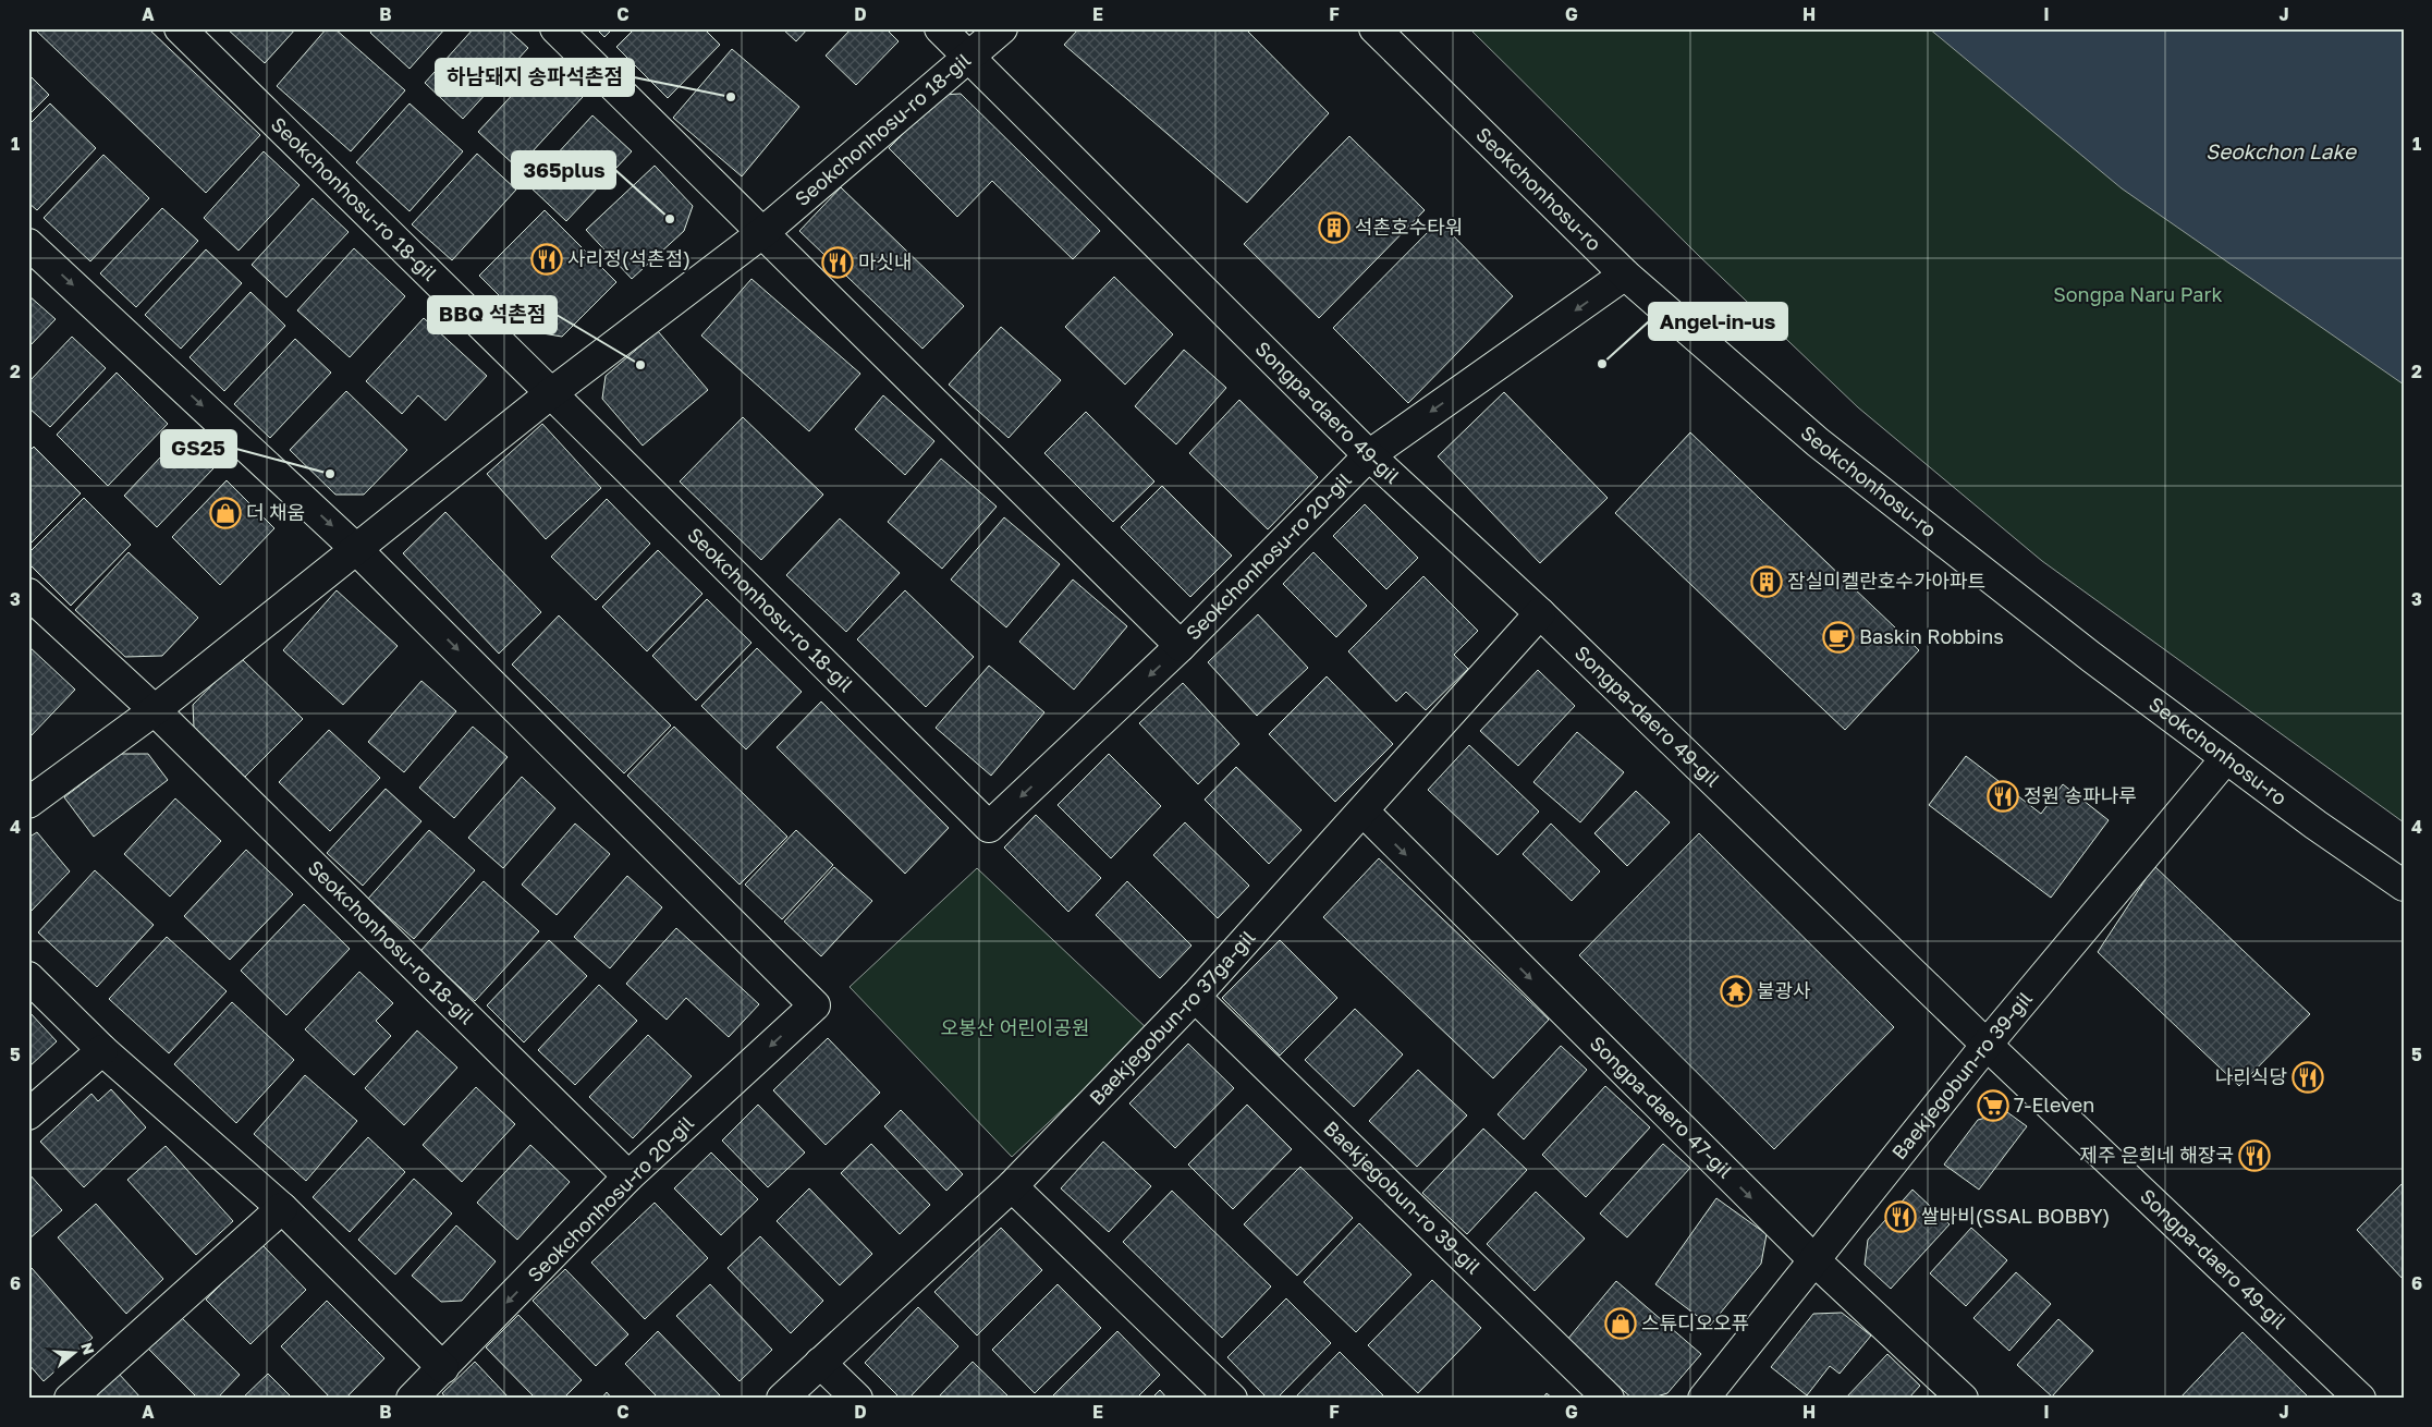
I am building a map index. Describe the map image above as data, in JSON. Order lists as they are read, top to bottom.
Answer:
{
  "streets": {
    "street": [
      "Seokchonhosu-ro 18-gil",
      "Seokchonhosu-ro",
      "Songpa-daero 49-gil",
      "Seokchonhosu-ro 20-gil",
      "Baekjegobun-ro 37ga-gil",
      "Baekjegobun-ro 39-gil",
      "Songpa-daero 47-gil"
    ]
  },
  "crossings": [
    ["Seokchonhosu-ro 18-gil", "Songpa-daero 49-gil"],
    ["Seokchonhosu-ro 18-gil", "Seokchonhosu-ro 20-gil"],
    ["Seokchonhosu-ro", "Seokchonhosu-ro 20-gil"],
    ["Seokchonhosu-ro", "Baekjegobun-ro 39-gil"],
    ["Songpa-daero 49-gil", "Seokchonhosu-ro 20-gil"],
    ["Songpa-daero 49-gil", "Baekjegobun-ro 37ga-gil"],
    ["Songpa-daero 49-gil", "Baekjegobun-ro 39-gil"],
    ["Baekjegobun-ro 37ga-gil", "Baekjegobun-ro 39-gil"],
    ["Baekjegobun-ro 37ga-gil", "Songpa-daero 47-gil"],
    ["Baekjegobun-ro 39-gil", "Songpa-daero 47-gil"]
  ],
  "one_way": ["Songpa-daero 47-gil"],
  "water": ["Seokchon Lake"],
  "parks": ["Songpa Naru Park", "오봉산 어린이공원"],
  "places": {
    "other": [
      "하남돼지 송파석촌점",
      "365plus",
      "Angel-in-us",
      "BBQ 석촌점",
      "GS25"
    ],
    "building": ["석촌호수타워", "잠실미켈란호수가아파트"],
    "restaurant": [
      "사리정(석촌점)",
      "마싯내",
      "정원 송파나루",
      "나리식당",
      "제주 은희네 해장국",
      "쌀바비(SSAL BOBBY)"
    ],
    "shop": ["더 채움", "스튜디오오퓨"],
    "cafe": ["Baskin Robbins"],
    "temple": ["불광사"],
    "supermarket": ["7-Eleven"]
  },
  "north": "right",
  "grid": {
    "columns": [
      "A",
      "B",
      "C",
      "D",
      "E",
      "F",
      "G",
      "H",
      "I",
      "J"
    ],
    "rows": [
      "1",
      "2",
      "3",
      "4",
      "5",
      "6"
    ]
  }
}
